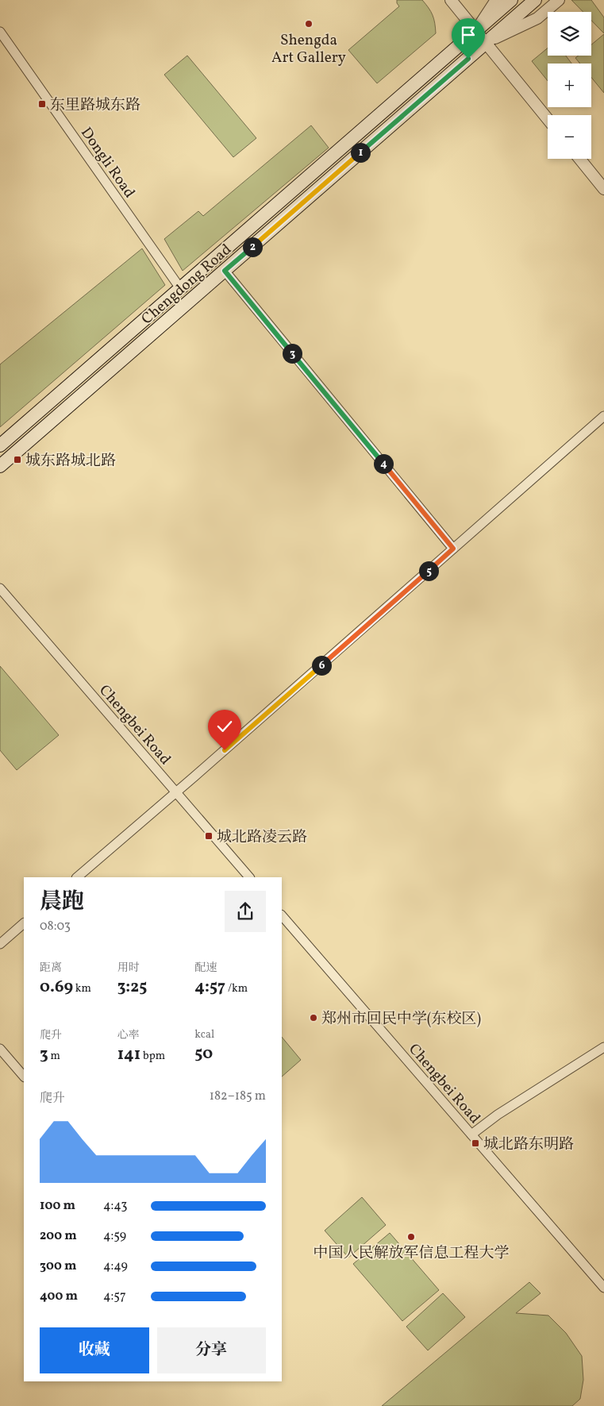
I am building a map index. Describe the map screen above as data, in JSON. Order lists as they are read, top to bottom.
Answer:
{
  "streets": {
    "main road": ["Chengdong Road"],
    "street": ["Dongli Road", "Chengbei Road"]
  },
  "crossings": [
    ["Dongli Road", "Chengdong Road"]
  ],
  "places": {
    "other": ["Shengda Art Gallery", "郑州市回民中学(东校区)", "中国人民解放军信息工程大学"],
    "transit": [
      "东里路城东路",
      "城东路城北路",
      "城北路凌云路",
      "城北路东明路"
    ]
  },
  "page": {
    "map_buttons": ["+", "−"],
    "pins": [
      "1",
      "2",
      "3",
      "4",
      "5",
      "6"
    ],
    "heading": ["晨跑", "08:03"],
    "stats": [
      ["距离", "0.69 km"],
      ["用时", "3:25"],
      ["配速", "4:57 /km"],
      ["爬升", "3 m"],
      ["心率", "141 bpm"],
      ["kcal", "50"]
    ],
    "chart": ["爬升", "182–185 m"],
    "list": [
      {
        "name": "100 m",
        "note": "4:43"
      },
      {
        "name": "200 m",
        "note": "4:59"
      },
      {
        "name": "300 m",
        "note": "4:49"
      },
      {
        "name": "400 m",
        "note": "4:57"
      }
    ],
    "buttons": ["收藏", "分享"]
  }
}
